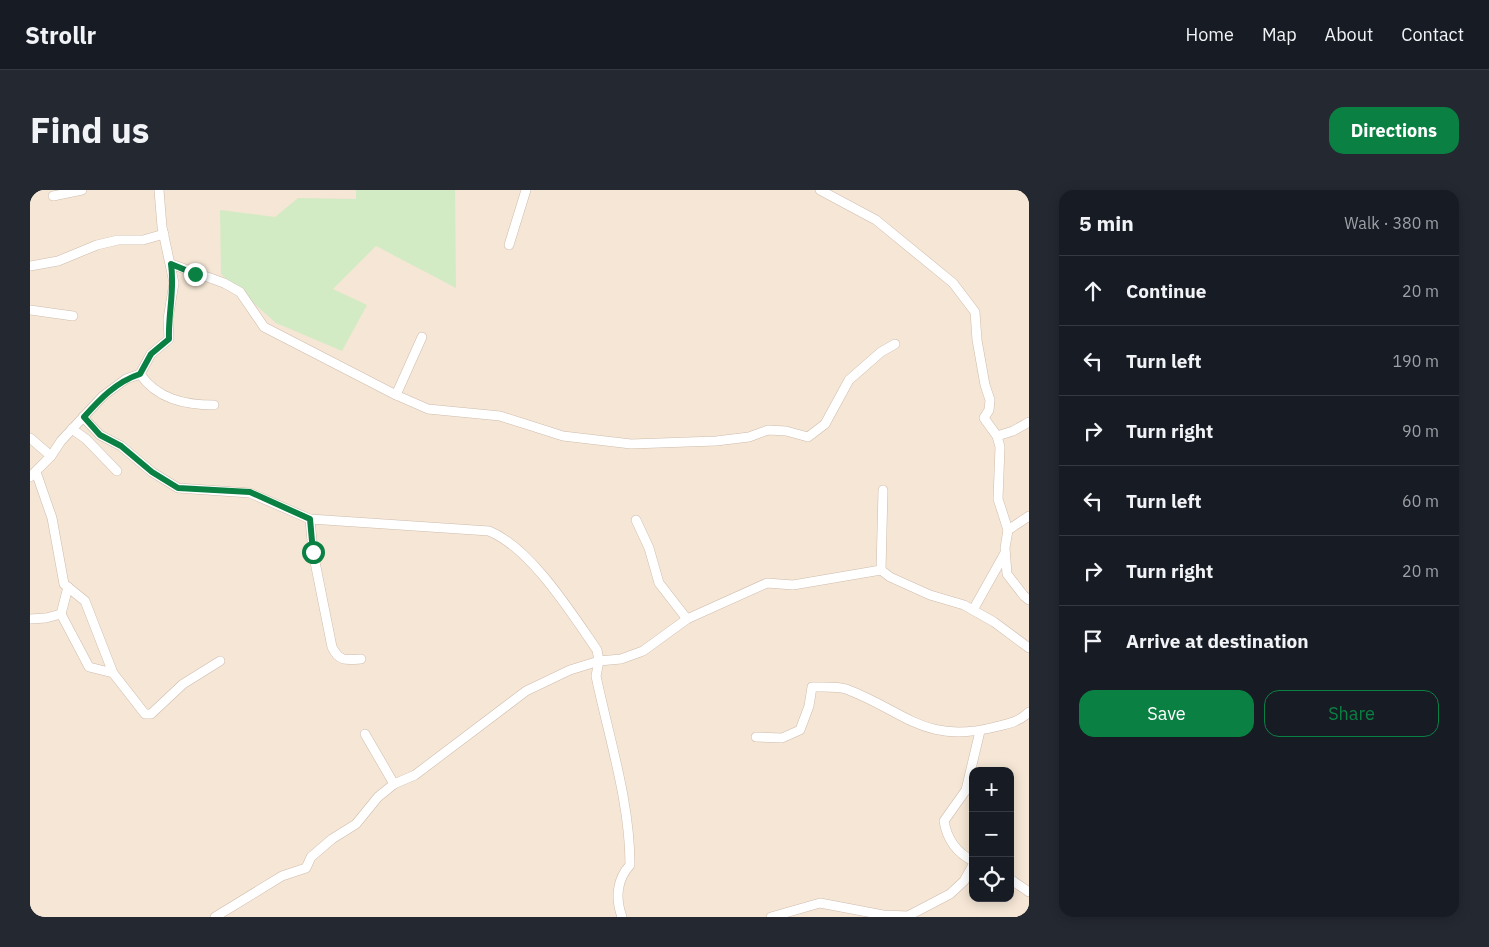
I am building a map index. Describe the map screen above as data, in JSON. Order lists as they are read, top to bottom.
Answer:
{
  "page": {
    "header": "Strollr",
    "nav": [
      "Home",
      "Map",
      "About",
      "Contact"
    ],
    "title": "Find us",
    "buttons": [
      "Directions",
      ["Save", "Share"]
    ],
    "heading": ["5 min", "Walk · 380 m"],
    "list": [
      ["Continue", "20 m"],
      ["Turn left", "190 m"],
      ["Turn right", "90 m"],
      ["Turn left", "60 m"],
      ["Turn right", "20 m"],
      "Arrive at destination"
    ],
    "map_buttons": ["+", "−"]
  }
}
